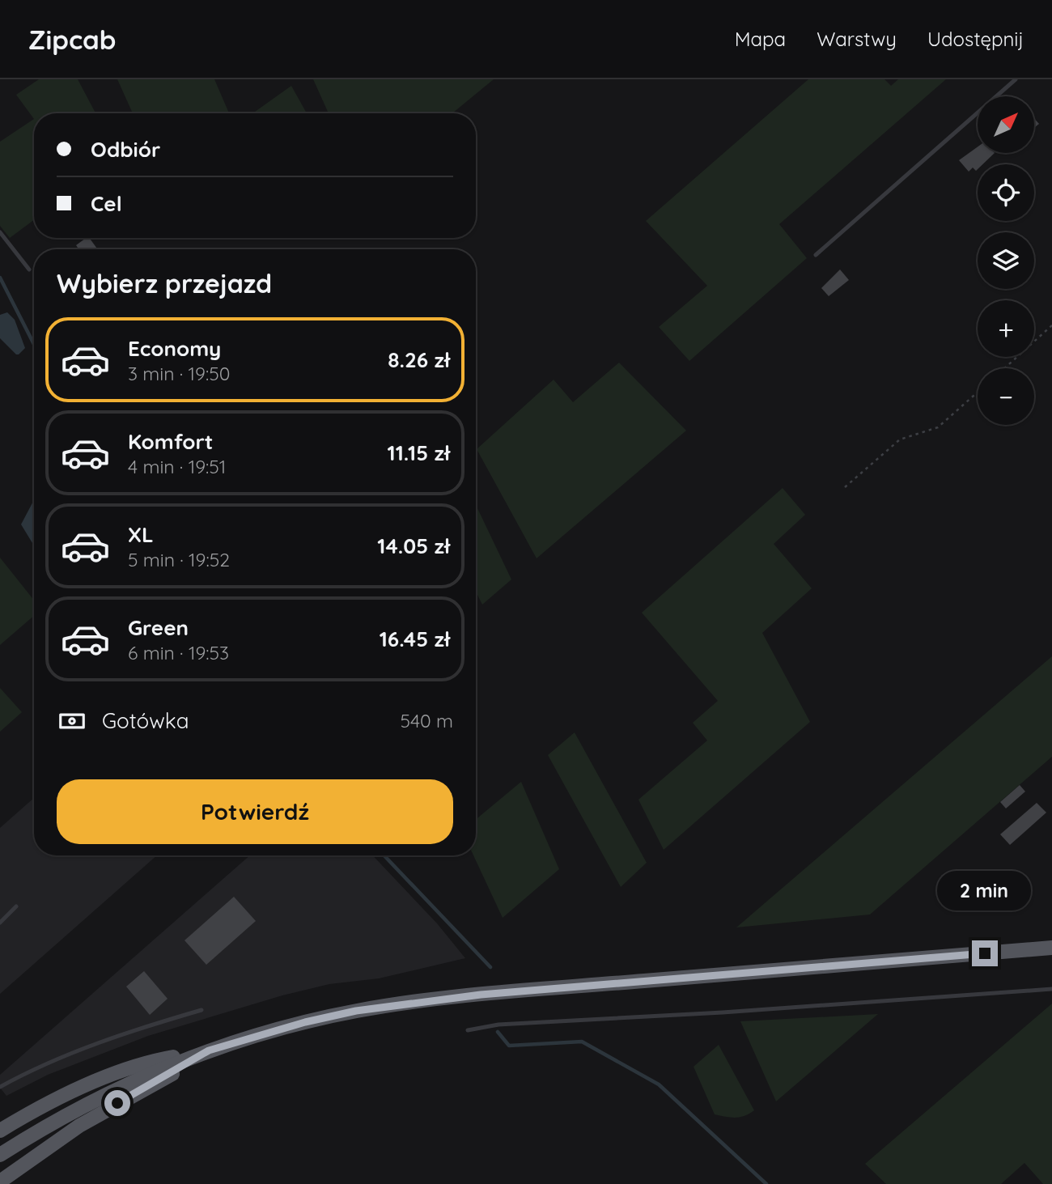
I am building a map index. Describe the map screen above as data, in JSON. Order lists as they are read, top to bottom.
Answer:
{
  "north": "top right",
  "page": {
    "header": "Zipcab",
    "nav": ["Mapa", "Warstwy", "Udostępnij"],
    "map_buttons": ["+", "−"],
    "banner": ["Odbiór", "Cel"],
    "heading": "Wybierz przejazd",
    "list": [
      {
        "name": "Economy",
        "note": "3 min · 19:50",
        "value": "8.26 zł"
      },
      {
        "name": "Komfort",
        "note": "4 min · 19:51",
        "value": "11.15 zł"
      },
      {
        "name": "XL",
        "note": "5 min · 19:52",
        "value": "14.05 zł"
      },
      {
        "name": "Green",
        "note": "6 min · 19:53",
        "value": "16.45 zł"
      }
    ],
    "pay": ["Gotówka", "540 m"],
    "buttons": "Potwierdź",
    "bubble": "2 min"
  }
}
